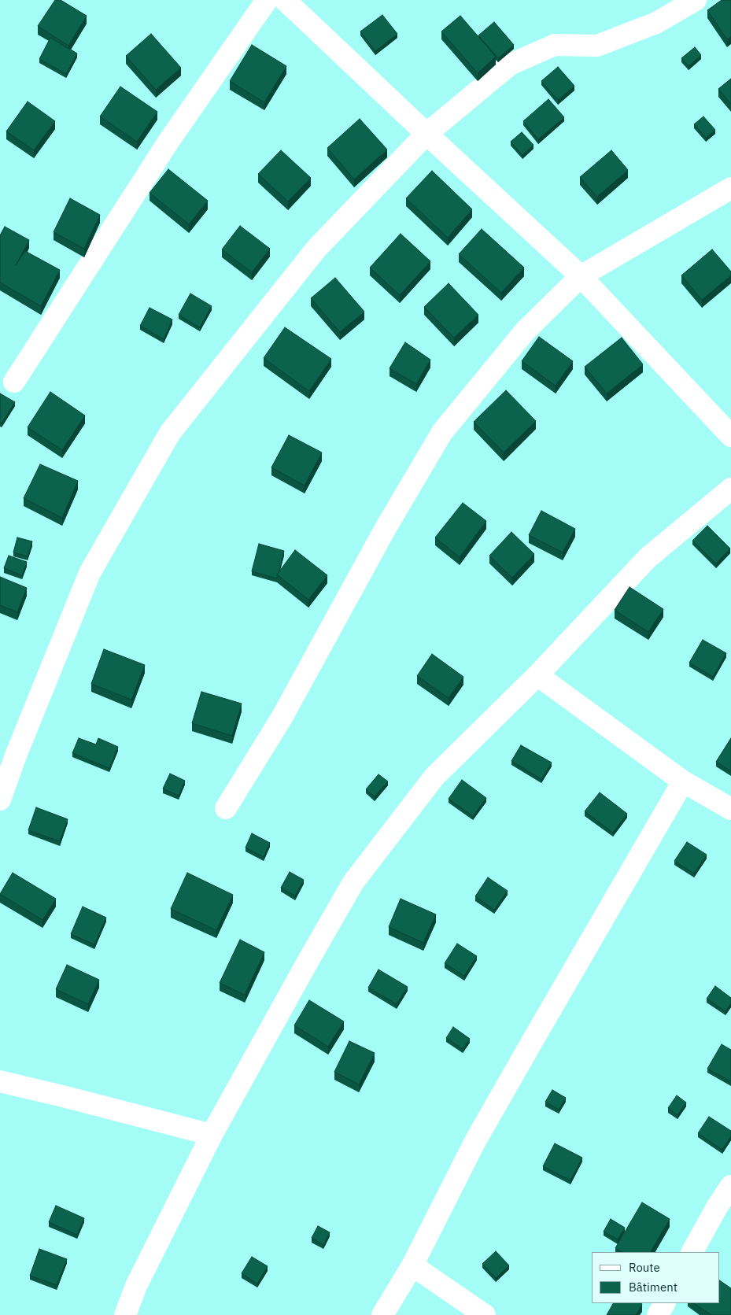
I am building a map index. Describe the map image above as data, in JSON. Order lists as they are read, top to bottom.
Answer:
{
  "legend": ["Route", "Bâtiment"]
}
